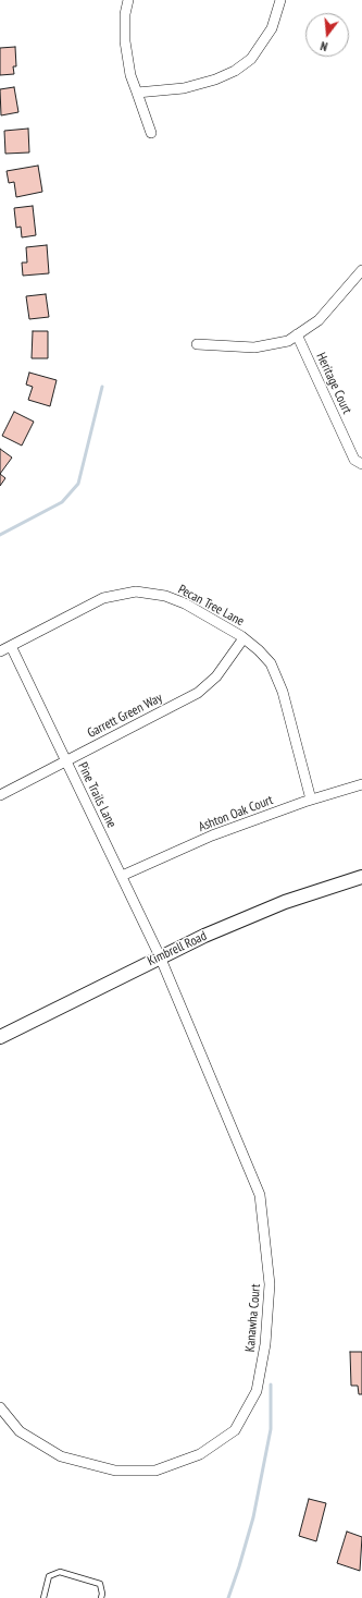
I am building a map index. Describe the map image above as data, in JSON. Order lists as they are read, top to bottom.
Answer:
{
  "streets": {
    "street": [
      "Heritage Court",
      "Pecan Tree Lane",
      "Garrett Green Way",
      "Pine Trails Lane",
      "Ashton Oak Court",
      "Kimbrell Road",
      "Kanawha Court"
    ]
  },
  "crossings": [
    ["Pecan Tree Lane", "Garrett Green Way"],
    ["Pecan Tree Lane", "Pine Trails Lane"],
    ["Pecan Tree Lane", "Ashton Oak Court"],
    ["Garrett Green Way", "Pine Trails Lane"],
    ["Pine Trails Lane", "Ashton Oak Court"],
    ["Pine Trails Lane", "Kimbrell Road"],
    ["Pine Trails Lane", "Kanawha Court"],
    ["Kimbrell Road", "Kanawha Court"]
  ],
  "north": "bottom"
}
